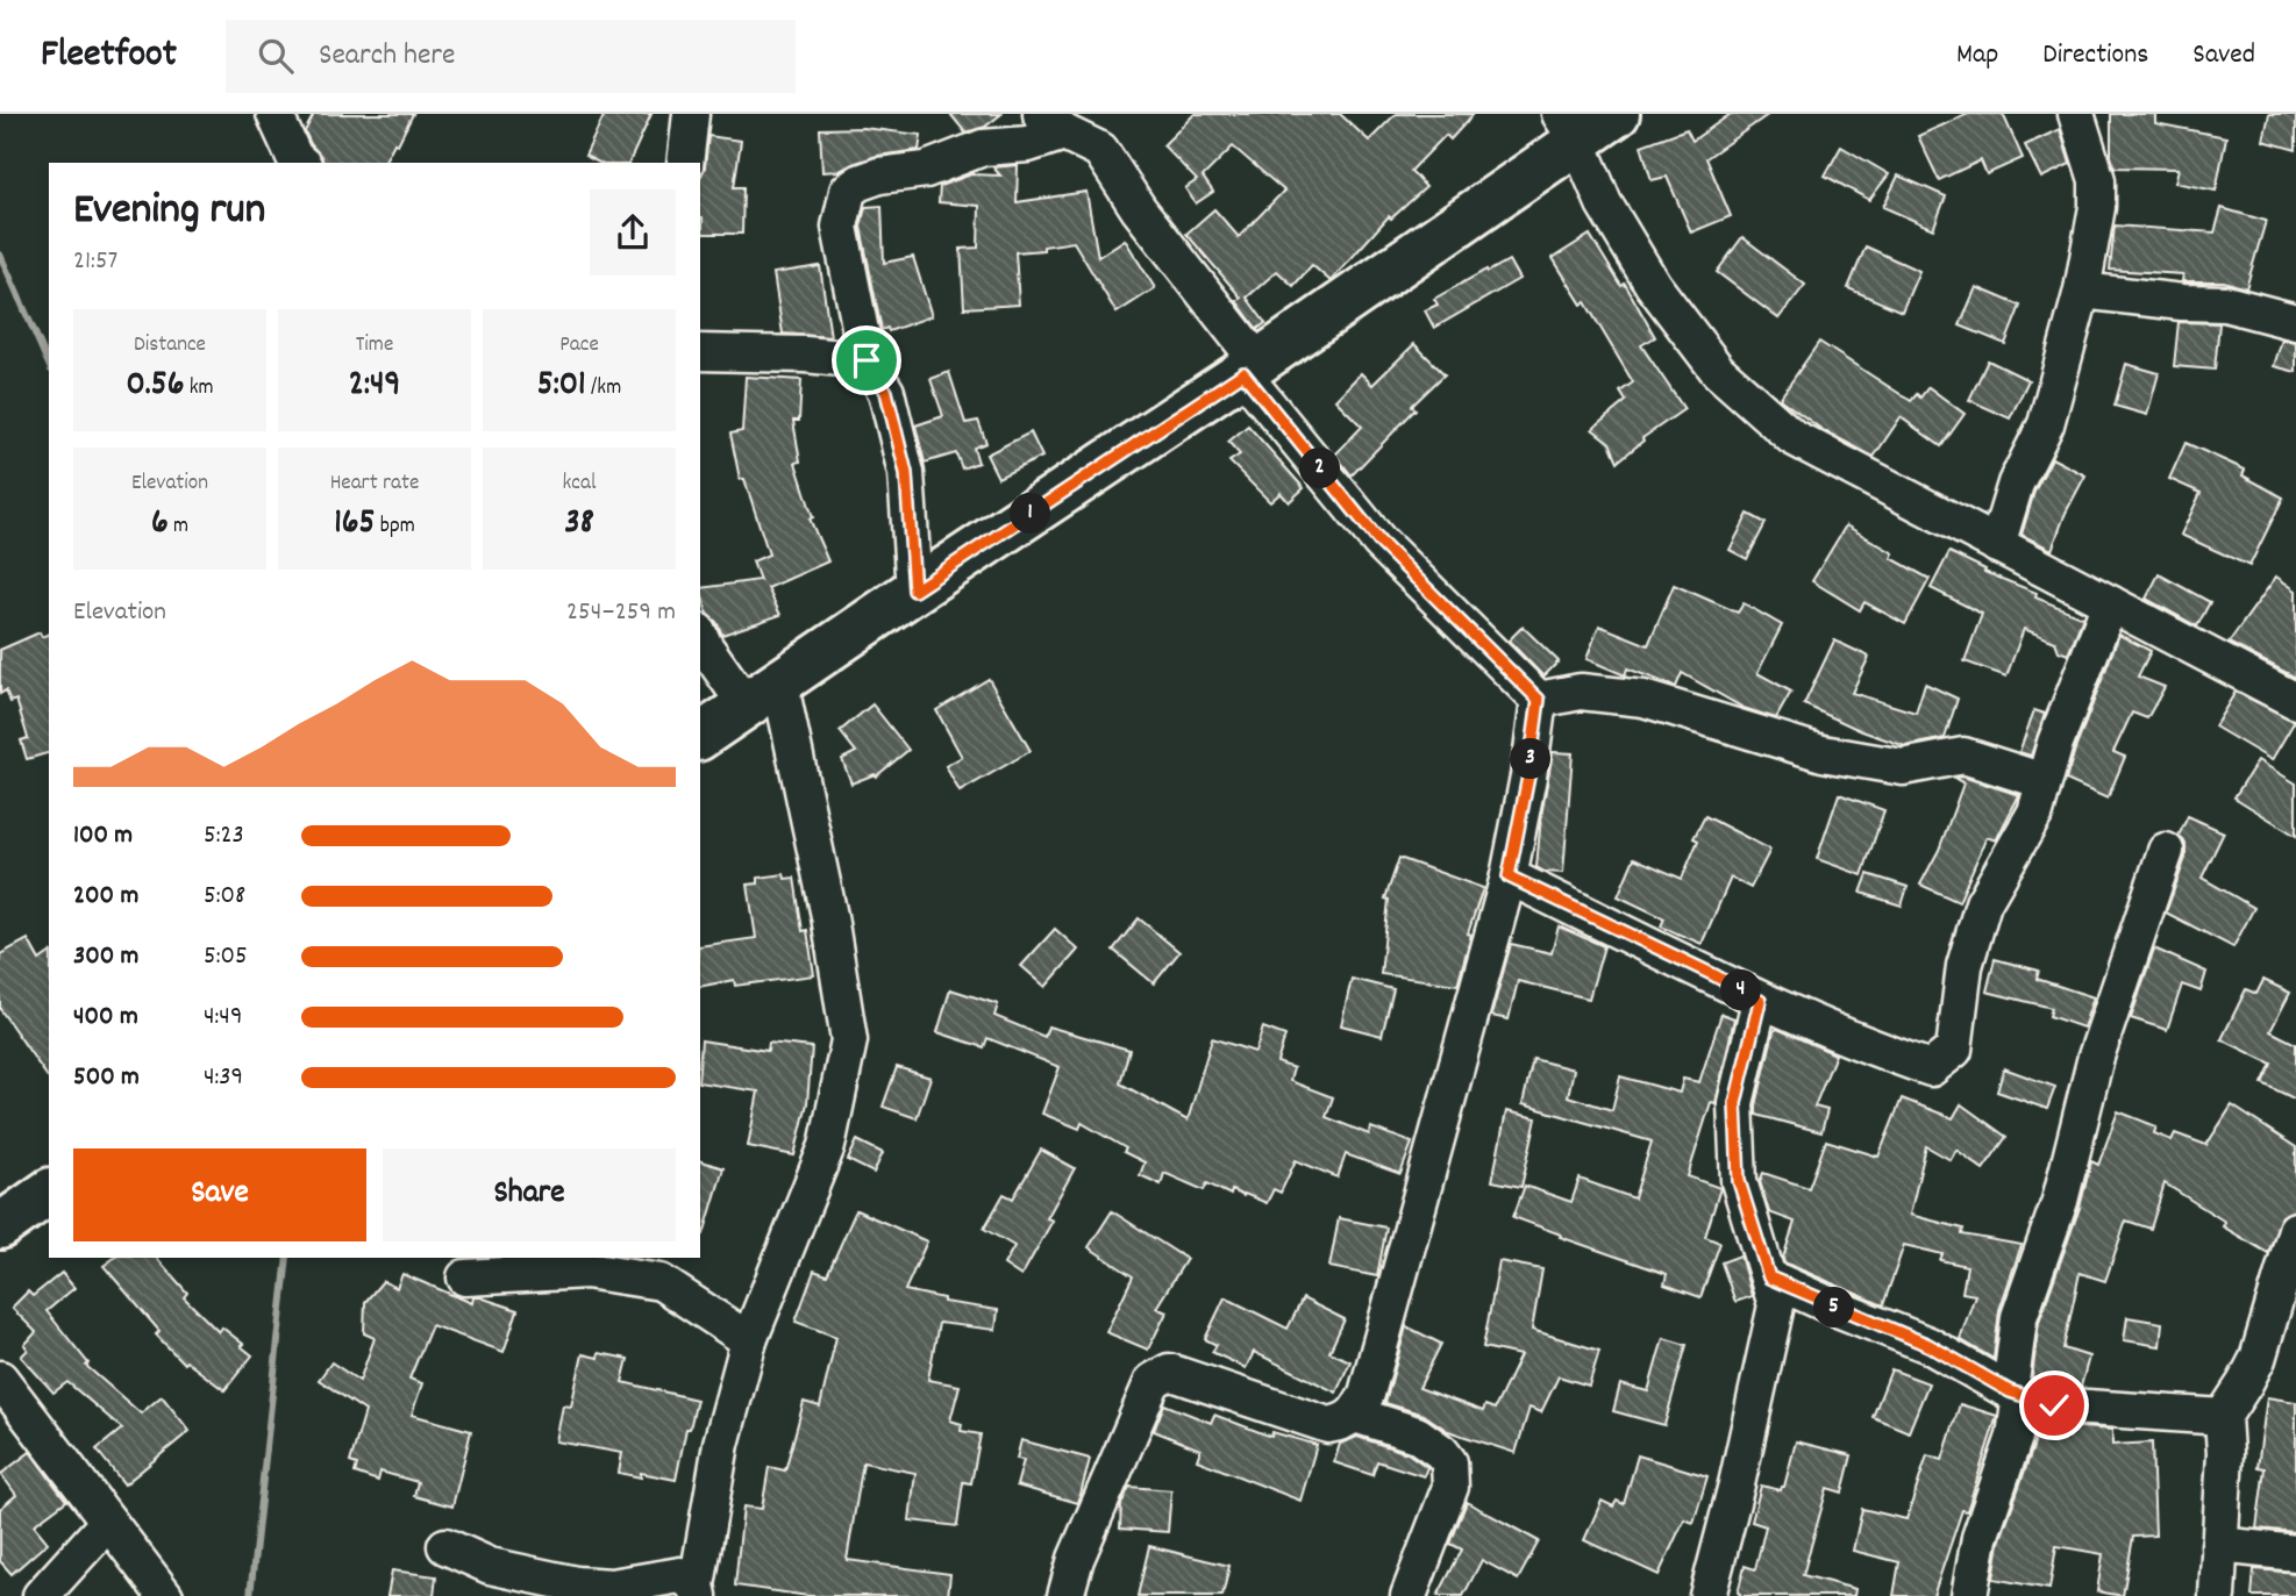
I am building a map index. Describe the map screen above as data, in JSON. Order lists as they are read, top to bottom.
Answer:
{
  "page": {
    "header": "Fleetfoot",
    "search": "Search here",
    "nav": ["Map", "Directions", "Saved"],
    "heading": ["Evening run", "21:57"],
    "stats": [
      ["Distance", "0.56 km"],
      ["Time", "2:49"],
      ["Pace", "5:01 /km"],
      ["Elevation", "6 m"],
      ["Heart rate", "165 bpm"],
      ["kcal", "38"]
    ],
    "pins": [
      "2",
      "1",
      "3",
      "4",
      "5"
    ],
    "chart": ["Elevation", "254–259 m"],
    "list": [
      {
        "name": "100 m",
        "note": "5:23"
      },
      {
        "name": "200 m",
        "note": "5:08"
      },
      {
        "name": "300 m",
        "note": "5:05"
      },
      {
        "name": "400 m",
        "note": "4:49"
      },
      {
        "name": "500 m",
        "note": "4:39"
      }
    ],
    "buttons": ["Save", "Share"]
  }
}
